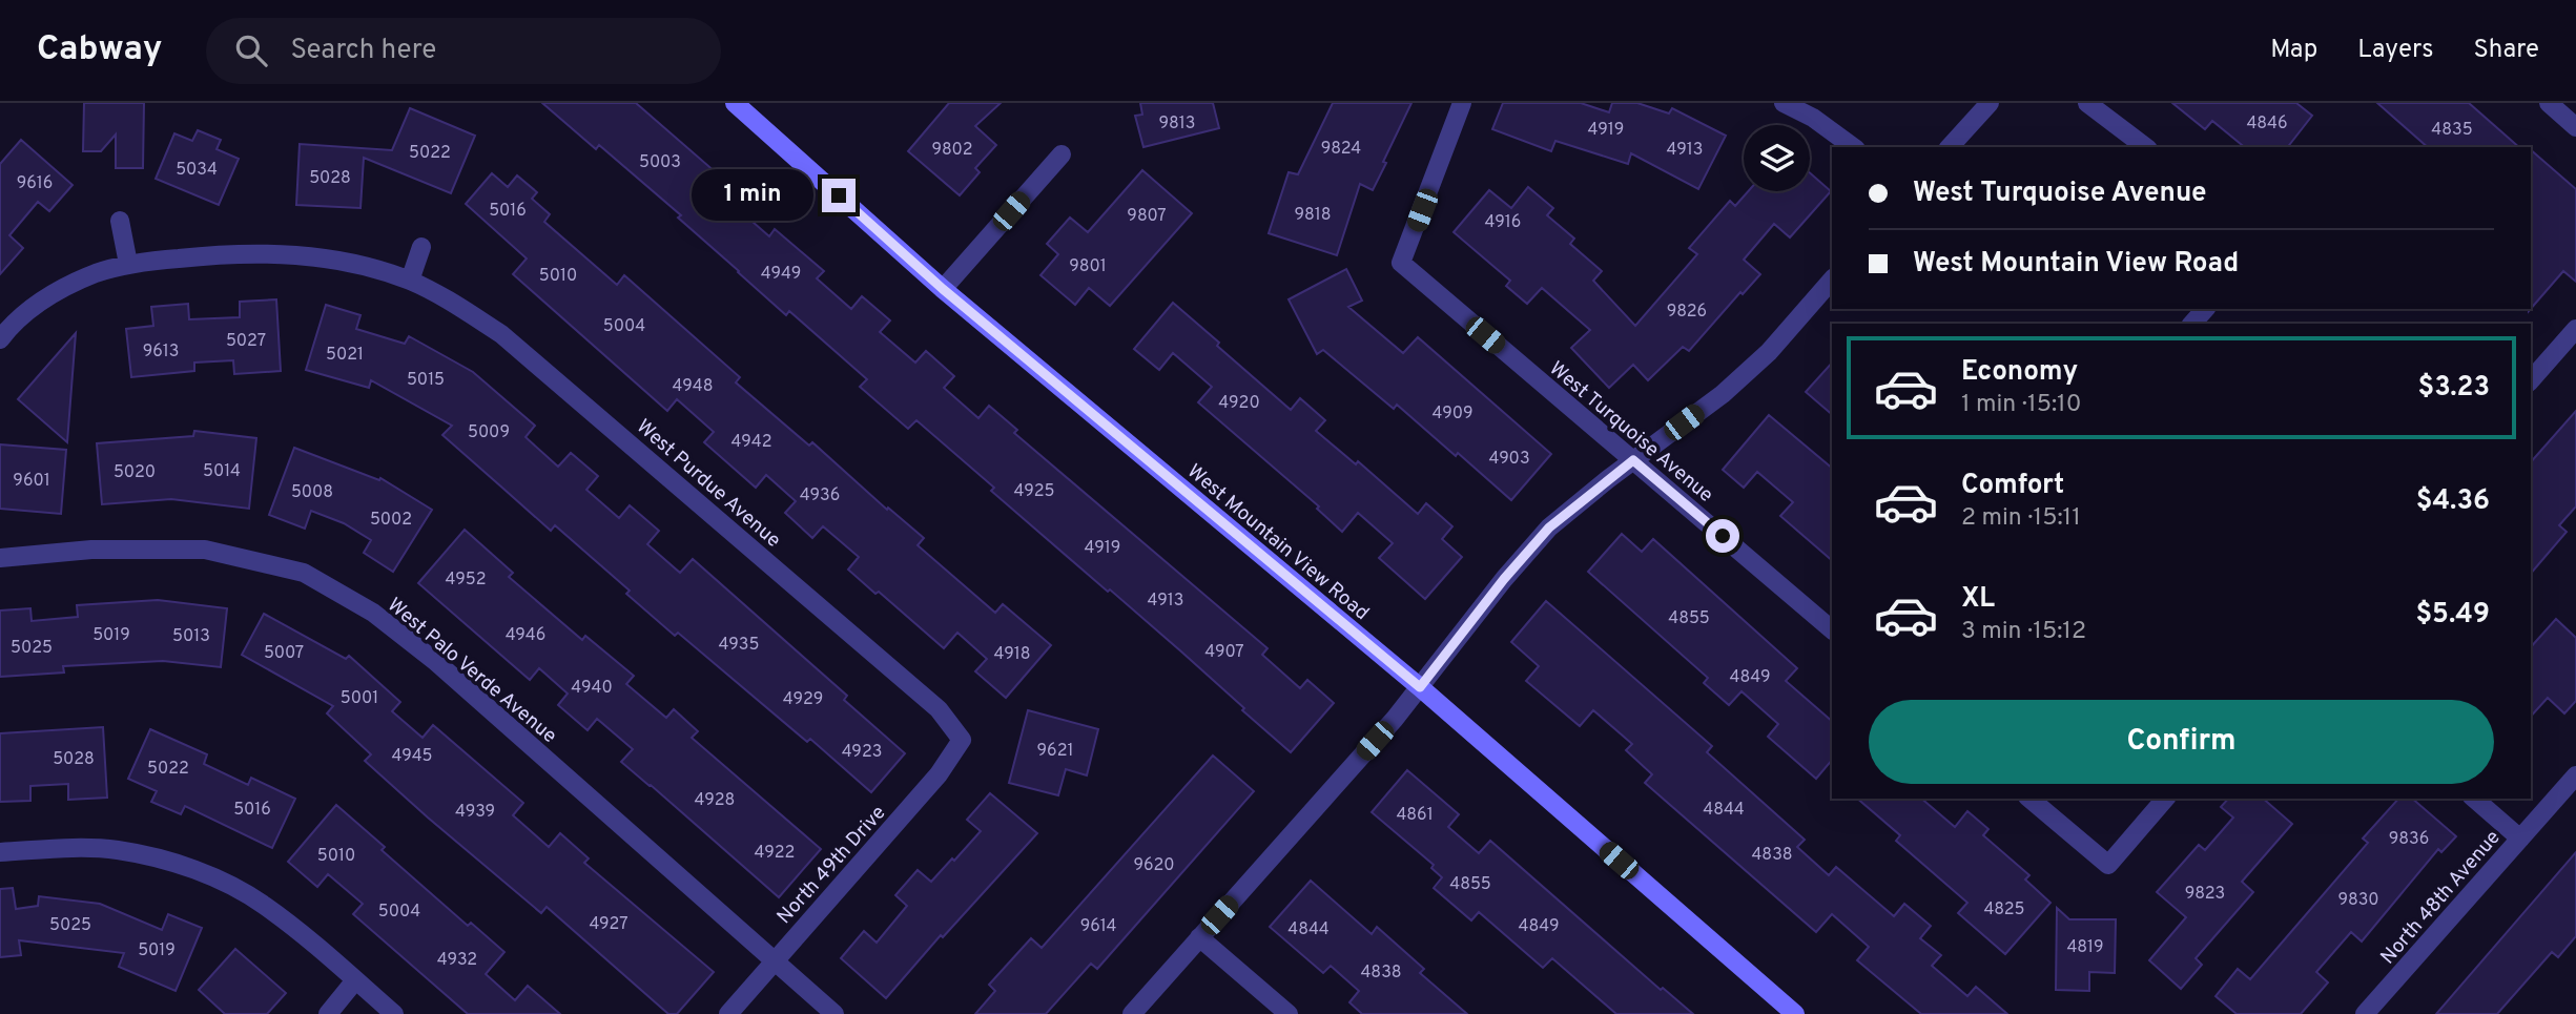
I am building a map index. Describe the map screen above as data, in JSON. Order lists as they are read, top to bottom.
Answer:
{
  "streets": {
    "street": [
      "West Turquoise Avenue",
      "West Purdue Avenue",
      "West Mountain View Road",
      "West Palo Verde Avenue",
      "North 49th Drive",
      "North 48th Avenue"
    ]
  },
  "crossings": [
    ["West Purdue Avenue", "North 49th Drive"],
    ["West Palo Verde Avenue", "North 49th Drive"]
  ],
  "house_numbers": [
    "9813",
    "4846",
    "4919",
    "4835",
    "9824",
    "9802",
    "4913",
    "5022",
    "5003",
    "5034",
    "5028",
    "9616",
    "5016",
    "9818",
    "9807",
    "4916",
    "9801",
    "4949",
    "5010",
    "9826",
    "5004",
    "5027",
    "9613",
    "5021",
    "5015",
    "4948",
    "4920",
    "4909",
    "5009",
    "4942",
    "4903",
    "5014",
    "5020",
    "9601",
    "4925",
    "5008",
    "4936",
    "5002",
    "4919",
    "4952",
    "4913",
    "4855",
    "5019",
    "4946",
    "5013",
    "4935",
    "5025",
    "4907",
    "5007",
    "4918",
    "4849",
    "4940",
    "5001",
    "4929",
    "9621",
    "4923",
    "4945",
    "5028",
    "5022",
    "4928",
    "5016",
    "4844",
    "4939",
    "4861",
    "9836",
    "4922",
    "4838",
    "5010",
    "9620",
    "4855",
    "9823",
    "9830",
    "4825",
    "5004",
    "4927",
    "5025",
    "9614",
    "4849",
    "4844",
    "4819",
    "5019",
    "4932",
    "4838"
  ],
  "page": {
    "header": "Cabway",
    "search": "Search here",
    "nav": ["Map", "Layers", "Share"],
    "banner": ["West Turquoise Avenue", "West Mountain View Road"],
    "bubble": "1 min",
    "list": [
      {
        "name": "Economy",
        "note": "1 min · 15:10",
        "value": "$3.23"
      },
      {
        "name": "Comfort",
        "note": "2 min · 15:11",
        "value": "$4.36"
      },
      {
        "name": "XL",
        "note": "3 min · 15:12",
        "value": "$5.49"
      }
    ],
    "buttons": "Confirm"
  }
}
